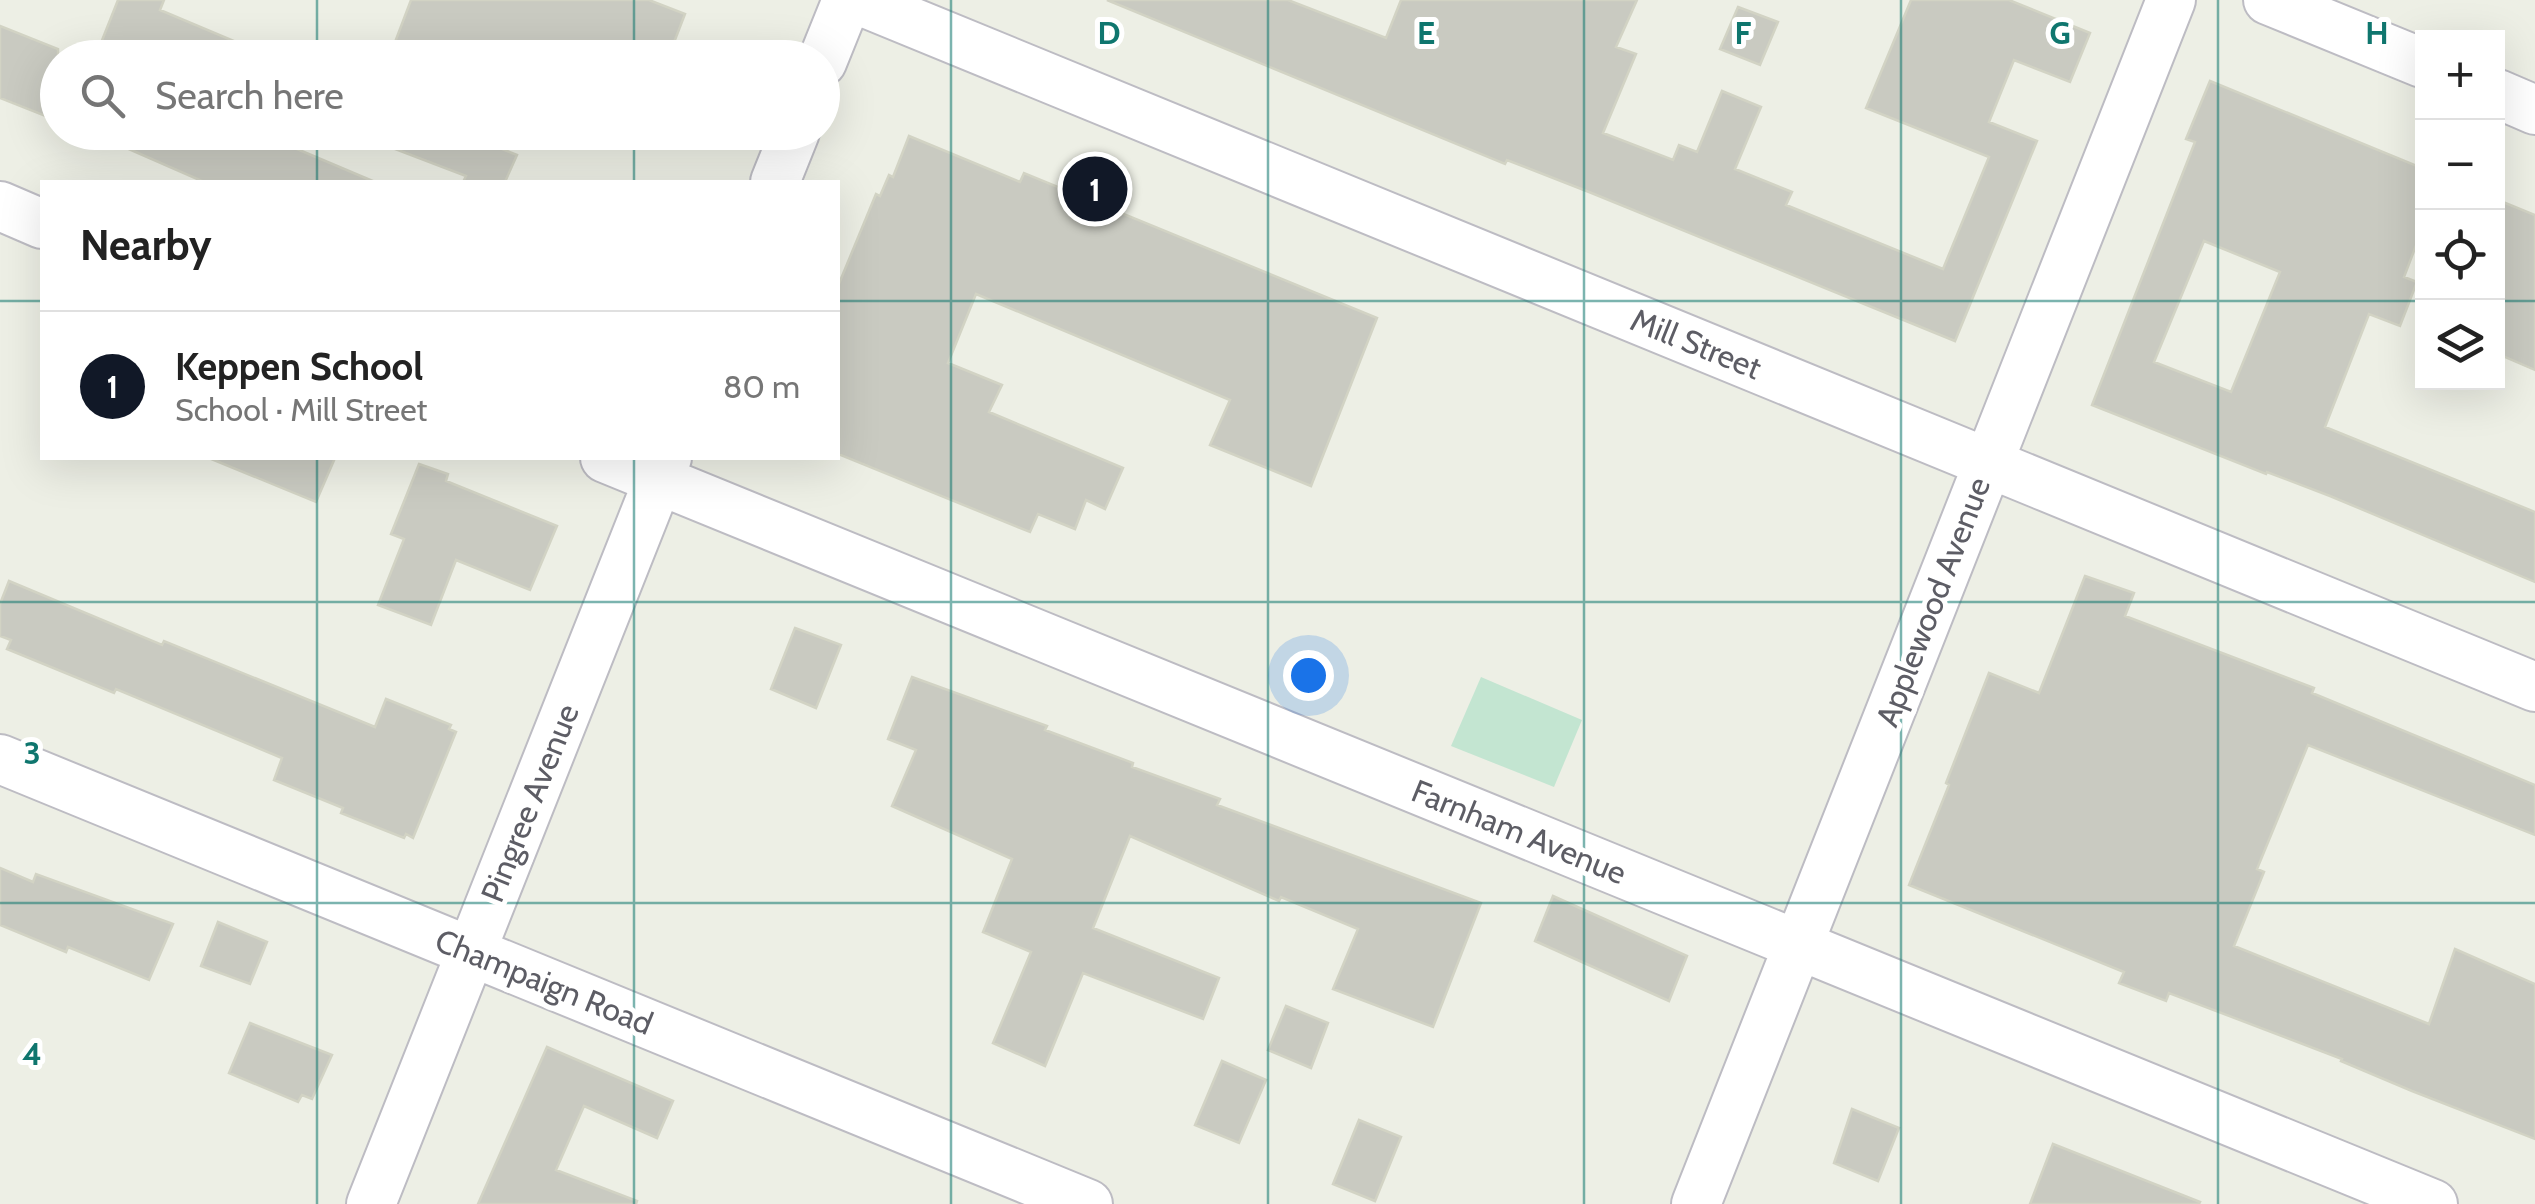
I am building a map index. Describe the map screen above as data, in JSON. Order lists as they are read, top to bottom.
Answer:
{
  "streets": {
    "street": [
      "Mill Street",
      "Applewood Avenue",
      "Pingree Avenue",
      "Farnham Avenue",
      "Champaign Road"
    ]
  },
  "crossings": [
    ["Mill Street", "Applewood Avenue"],
    ["Applewood Avenue", "Farnham Avenue"],
    ["Pingree Avenue", "Farnham Avenue"],
    ["Pingree Avenue", "Champaign Road"]
  ],
  "page": {
    "map_buttons": ["+", "−"],
    "search": "Search here",
    "pins": "1",
    "heading": "Nearby",
    "list": [
      {
        "mark": "1",
        "name": "Keppen School",
        "note": "School · Mill Street",
        "value": "80 m"
      }
    ]
  },
  "grid": {
    "columns": [
      "D",
      "E",
      "F",
      "G",
      "H"
    ],
    "rows": ["3", "4"]
  }
}
